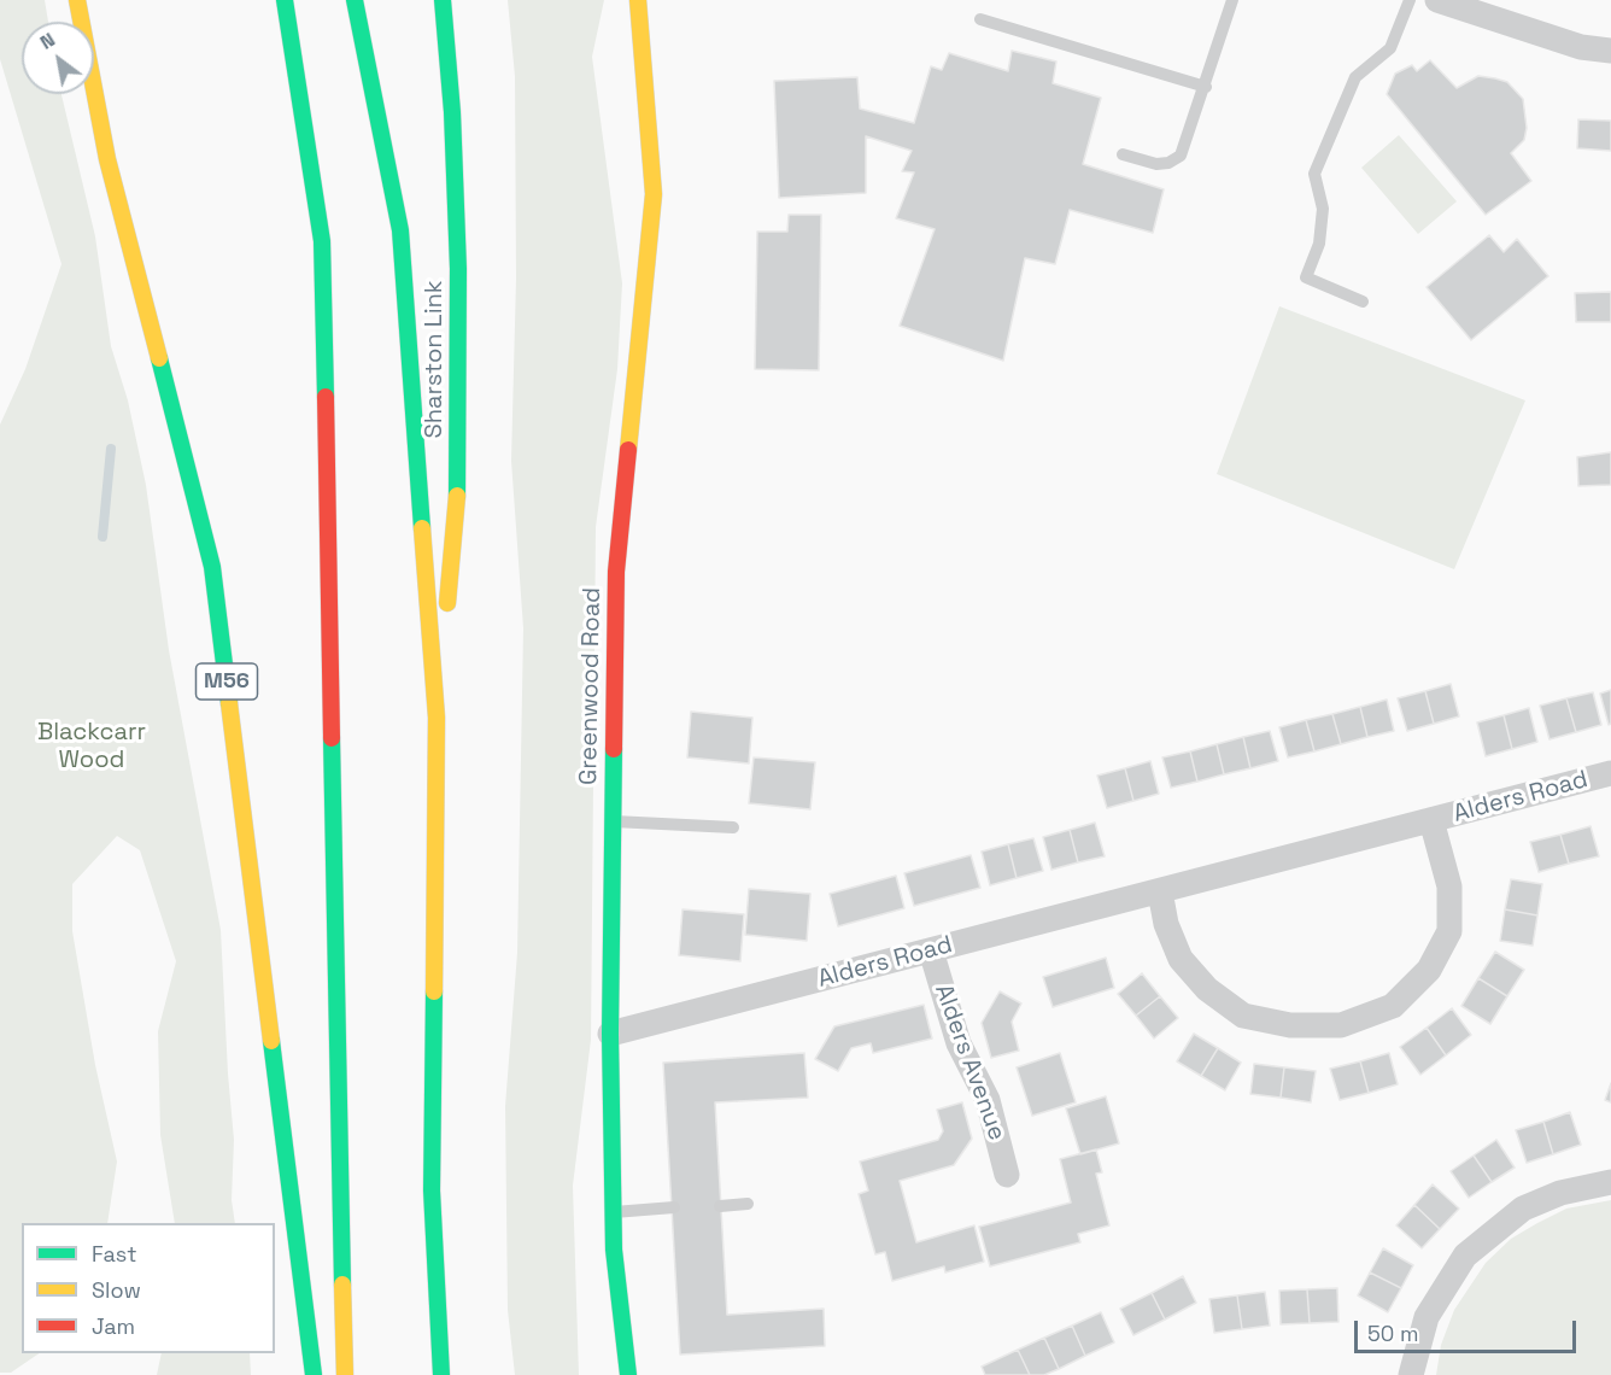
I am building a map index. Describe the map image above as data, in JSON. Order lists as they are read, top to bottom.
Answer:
{
  "streets": {
    "main road": ["Sharston Link", "M56", "Greenwood Road"],
    "street": ["Alders Road", "Alders Avenue"]
  },
  "crossings": [
    ["Greenwood Road", "Alders Road"],
    ["Alders Road", "Alders Avenue"]
  ],
  "parks": ["Blackcarr Wood"],
  "legend": ["Fast", "Slow", "Jam"],
  "scale_bar": "50 m",
  "north": "top left"
}
